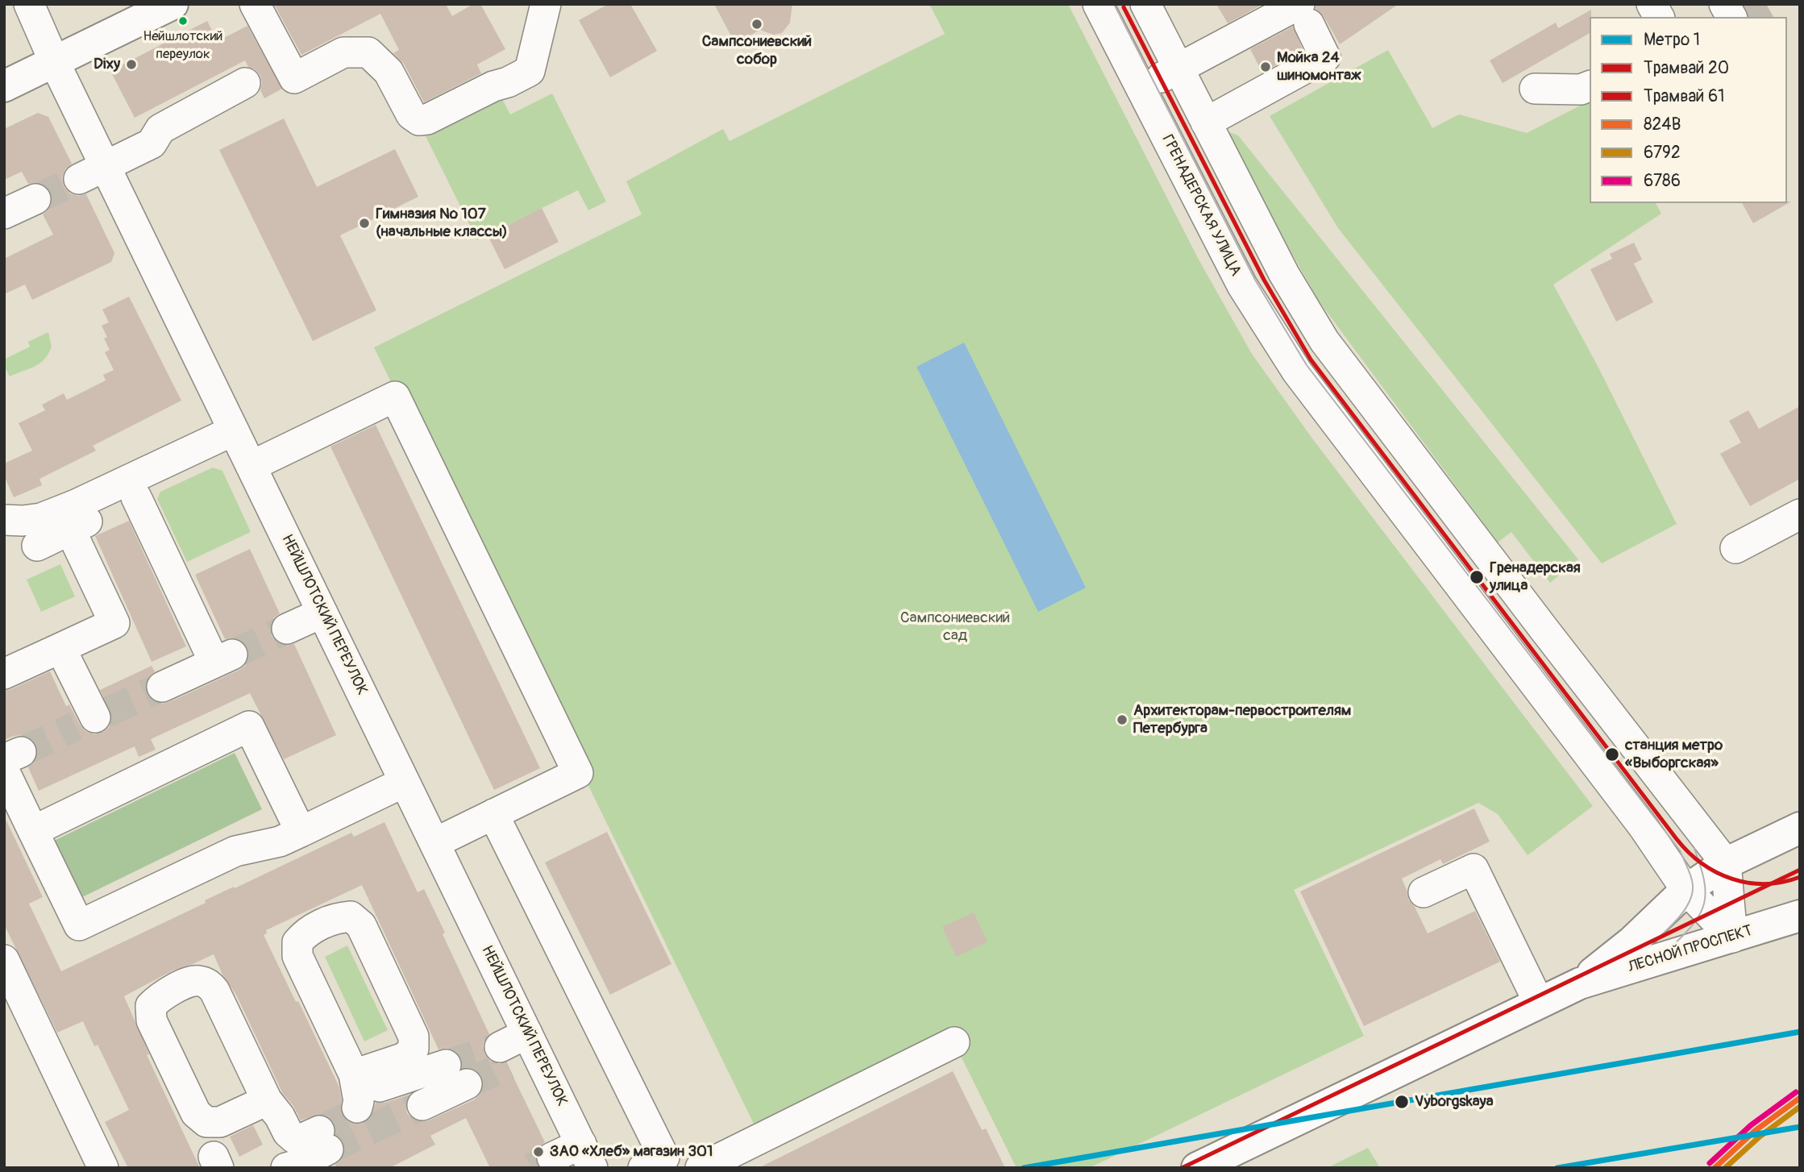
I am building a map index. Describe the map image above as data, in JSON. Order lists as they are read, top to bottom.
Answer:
{
  "streets": {
    "main road": ["ЛЕСНОЙ ПРОСПЕКТ"],
    "street": ["ГРЕНАДЕРСКАЯ УЛИЦА", "НЕЙШЛОТСКИЙ ПЕРЕУЛОК"]
  },
  "crossings": [
    ["ГРЕНАДЕРСКАЯ УЛИЦА", "ЛЕСНОЙ ПРОСПЕКТ"]
  ],
  "parks": ["Сампсониевский сад"],
  "places": [
    "Нейшлотский переулок",
    "Сампсониевский собор",
    "Dixy",
    "Мойка 24 шиномонтаж",
    "Гимназия № 107 (начальные классы)",
    "Гренадерская улица",
    "Архитекторам-первостроителям Петербурга",
    "станция метро «Выборгская»",
    "Vyborgskaya",
    "ЗАО «Хлеб» магазин 301"
  ],
  "lines": [
    "tram line 61",
    "tram line 20",
    "metro line 1",
    "transit line 6786",
    "transit line 824В",
    "transit line 6792"
  ],
  "legend": [
    "Метро 1",
    "Трамвай 20",
    "Трамвай 61",
    "824В",
    "6792",
    "6786"
  ]
}
